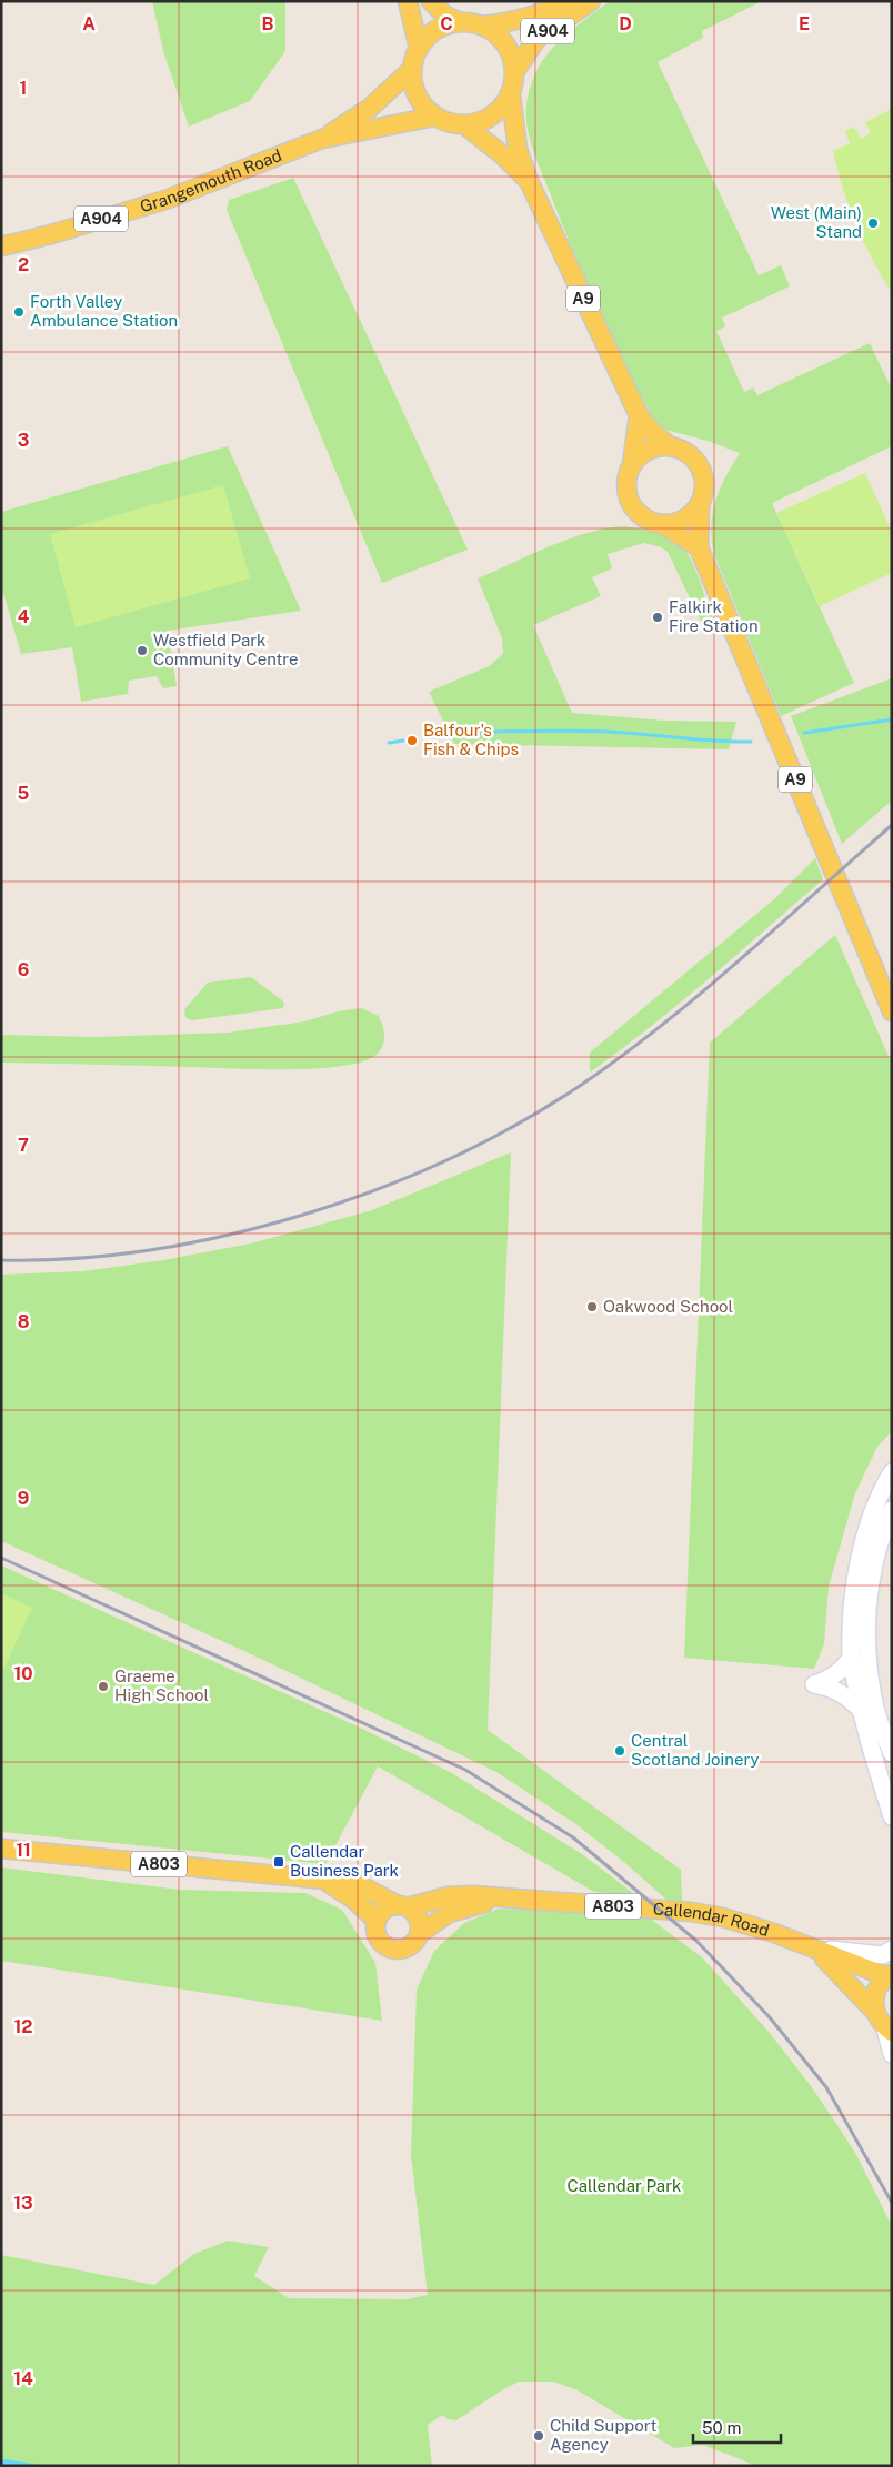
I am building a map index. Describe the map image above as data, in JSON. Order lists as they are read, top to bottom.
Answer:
{
  "streets": {
    "main road": [
      "A904",
      "Grangemouth Road",
      "A9",
      "A803",
      "Callendar Road"
    ]
  },
  "crossings": [
    ["A904", "Grangemouth Road"],
    ["A904", "A9"],
    ["Grangemouth Road", "A9"],
    ["A803", "Callendar Road"]
  ],
  "parks": ["Callendar Park"],
  "places": {
    "other": [
      "West (Main) Stand",
      "Forth Valley Ambulance Station",
      "Falkirk Fire Station",
      "Westfield Park Community Centre",
      "Balfour's Fish & Chips",
      "Oakwood School",
      "Graeme High School",
      "Central Scotland Joinery",
      "Child Support Agency"
    ],
    "transit": ["Callendar Business Park"]
  },
  "scale_bar": "50 m",
  "grid": {
    "columns": [
      "A",
      "B",
      "C",
      "D",
      "E"
    ],
    "rows": [
      "1",
      "2",
      "3",
      "4",
      "5",
      "6",
      "7",
      "8",
      "9",
      "10",
      "11",
      "12",
      "13",
      "14"
    ]
  }
}
